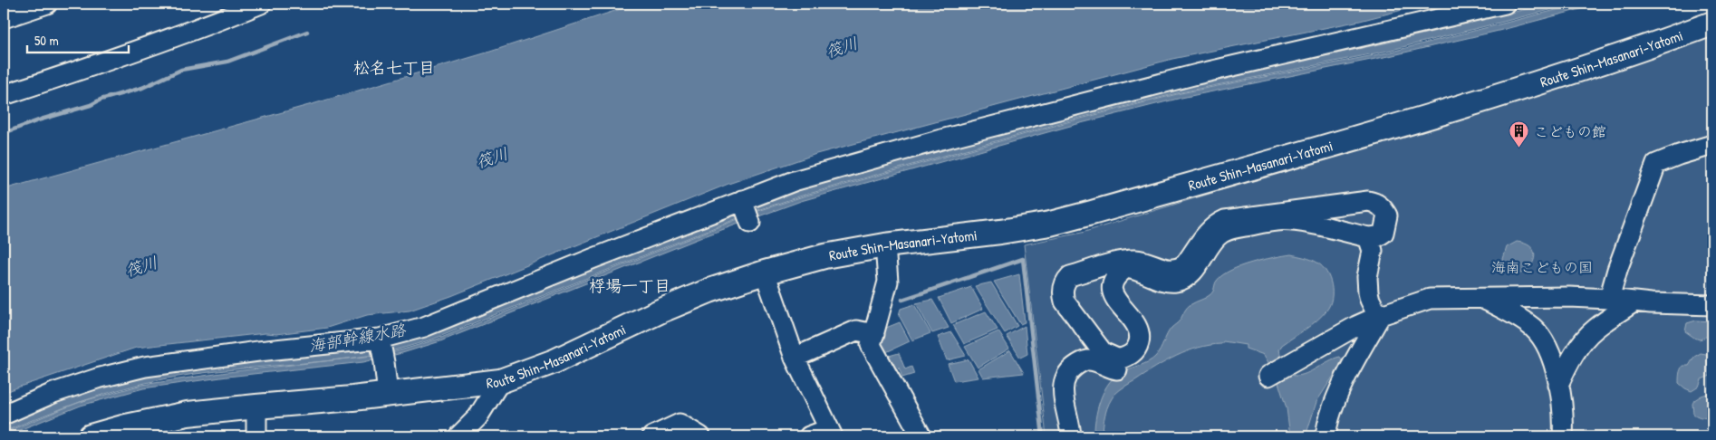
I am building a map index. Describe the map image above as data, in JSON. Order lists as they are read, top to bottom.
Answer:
{
  "streets": {
    "main road": ["Route Shin-Masanari-Yatomi"]
  },
  "districts": ["松名七丁目", "桴場一丁目"],
  "water": ["筏川", "海部幹線水路"],
  "parks": ["海南こどもの国"],
  "places": {
    "building": ["こどもの館"]
  },
  "scale_bar": "50 m"
}
